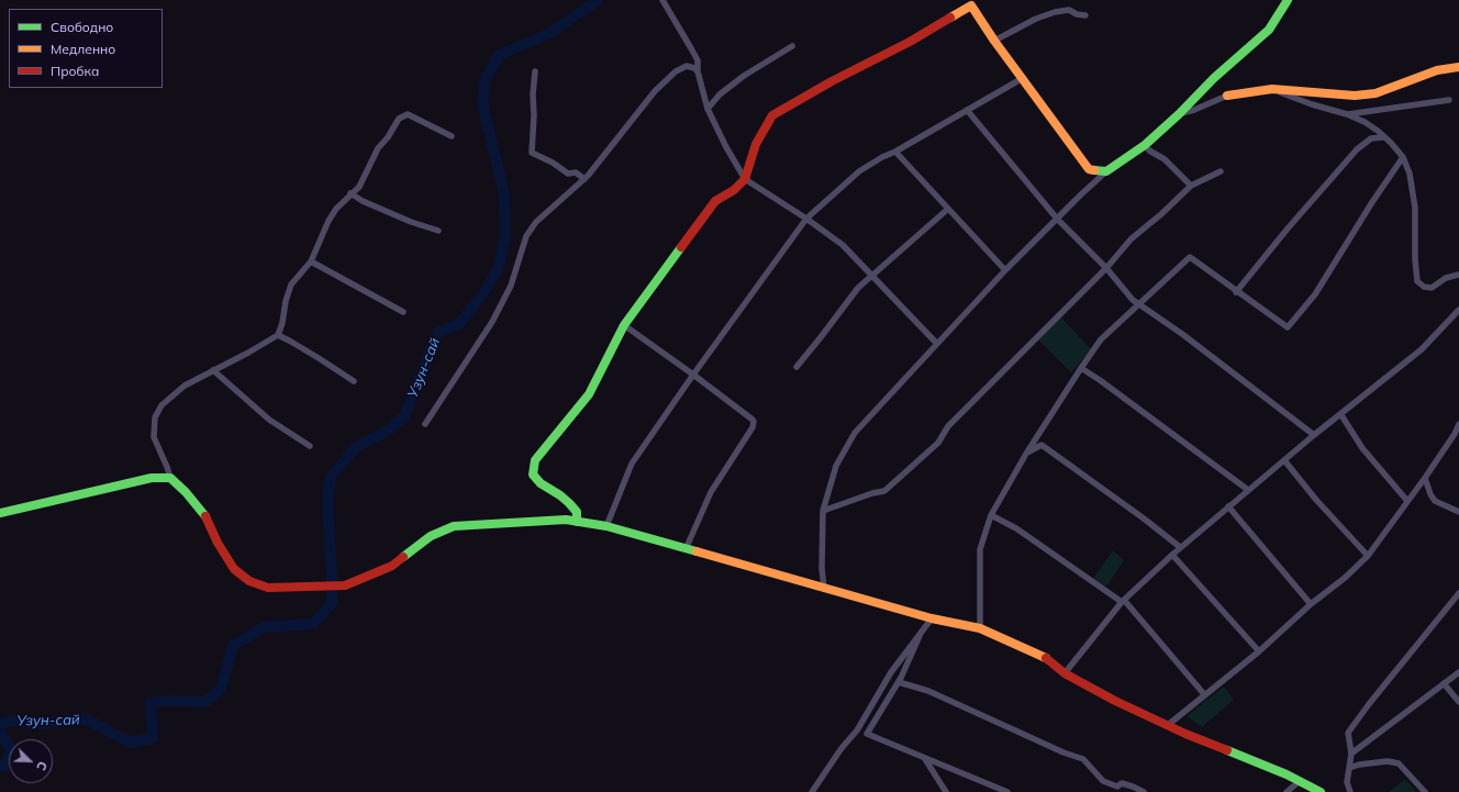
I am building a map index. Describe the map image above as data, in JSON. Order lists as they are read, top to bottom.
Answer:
{
  "water": ["Узун-сай"],
  "legend": ["Свободно", "Медленно", "Пробка"],
  "north": "bottom right"
}
